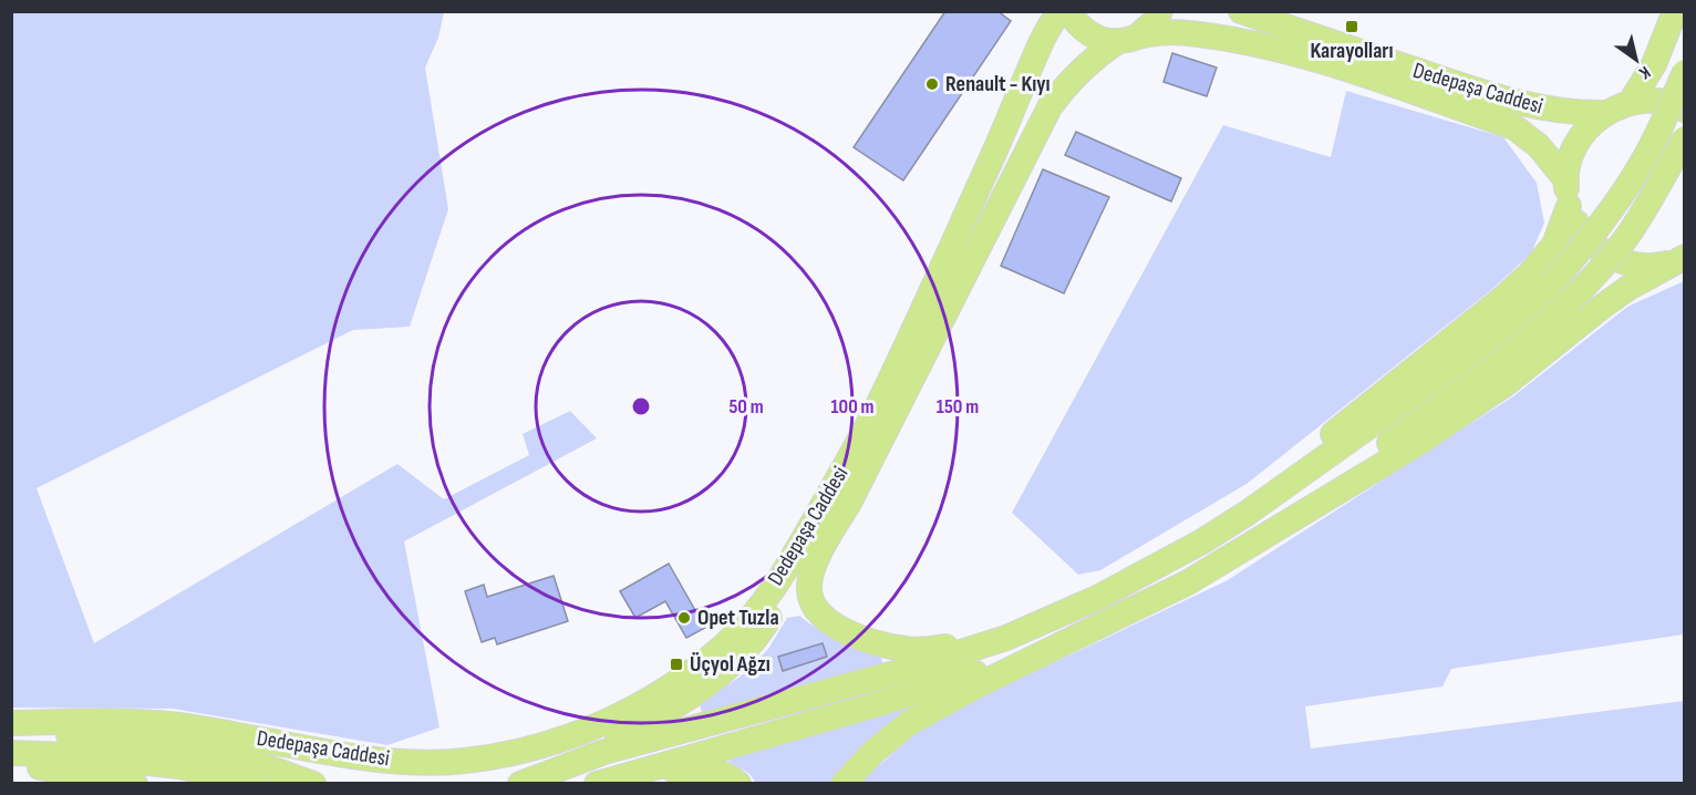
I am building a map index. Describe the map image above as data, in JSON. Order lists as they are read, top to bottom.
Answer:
{
  "streets": {
    "main road": ["Dedepaşa Caddesi"]
  },
  "places": {
    "transit": ["Karayolları", "Üçyol Ağzı"],
    "other": ["Renault - Kıyı", "Opet Tuzla"]
  },
  "north": "bottom right",
  "rings": ["50 m", "100 m", "150 m"]
}
